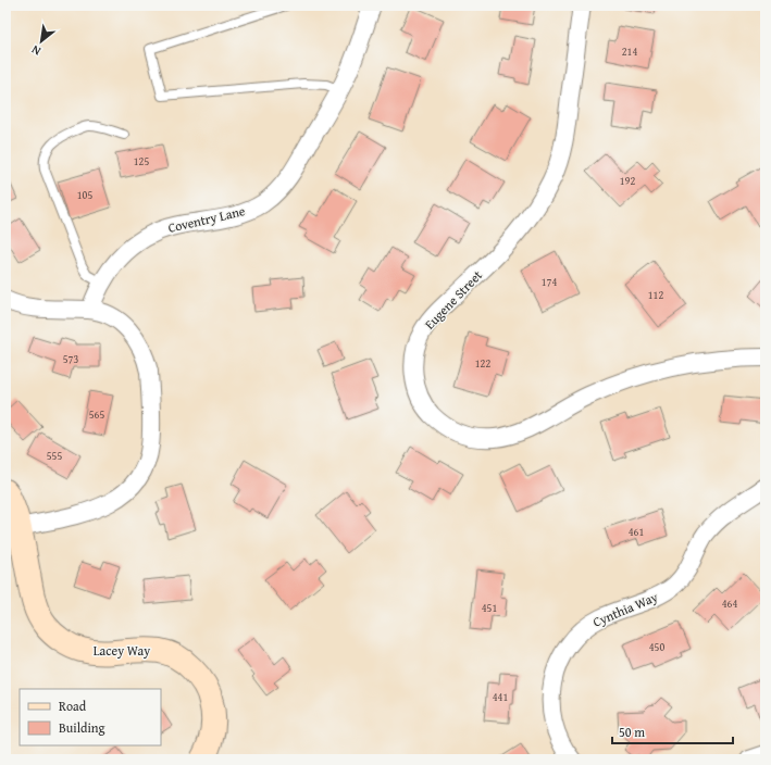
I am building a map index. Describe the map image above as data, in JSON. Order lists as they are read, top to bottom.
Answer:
{
  "streets": {
    "street": [
      "Coventry Lane",
      "Eugene Street",
      "Cynthia Way",
      "Lacey Way"
    ]
  },
  "house_numbers": [
    "214",
    "125",
    "192",
    "105",
    "174",
    "112",
    "573",
    "122",
    "565",
    "555",
    "461",
    "464",
    "451",
    "450",
    "441"
  ],
  "legend": ["Road", "Building"],
  "scale_bar": "50 m",
  "north": "bottom left"
}
